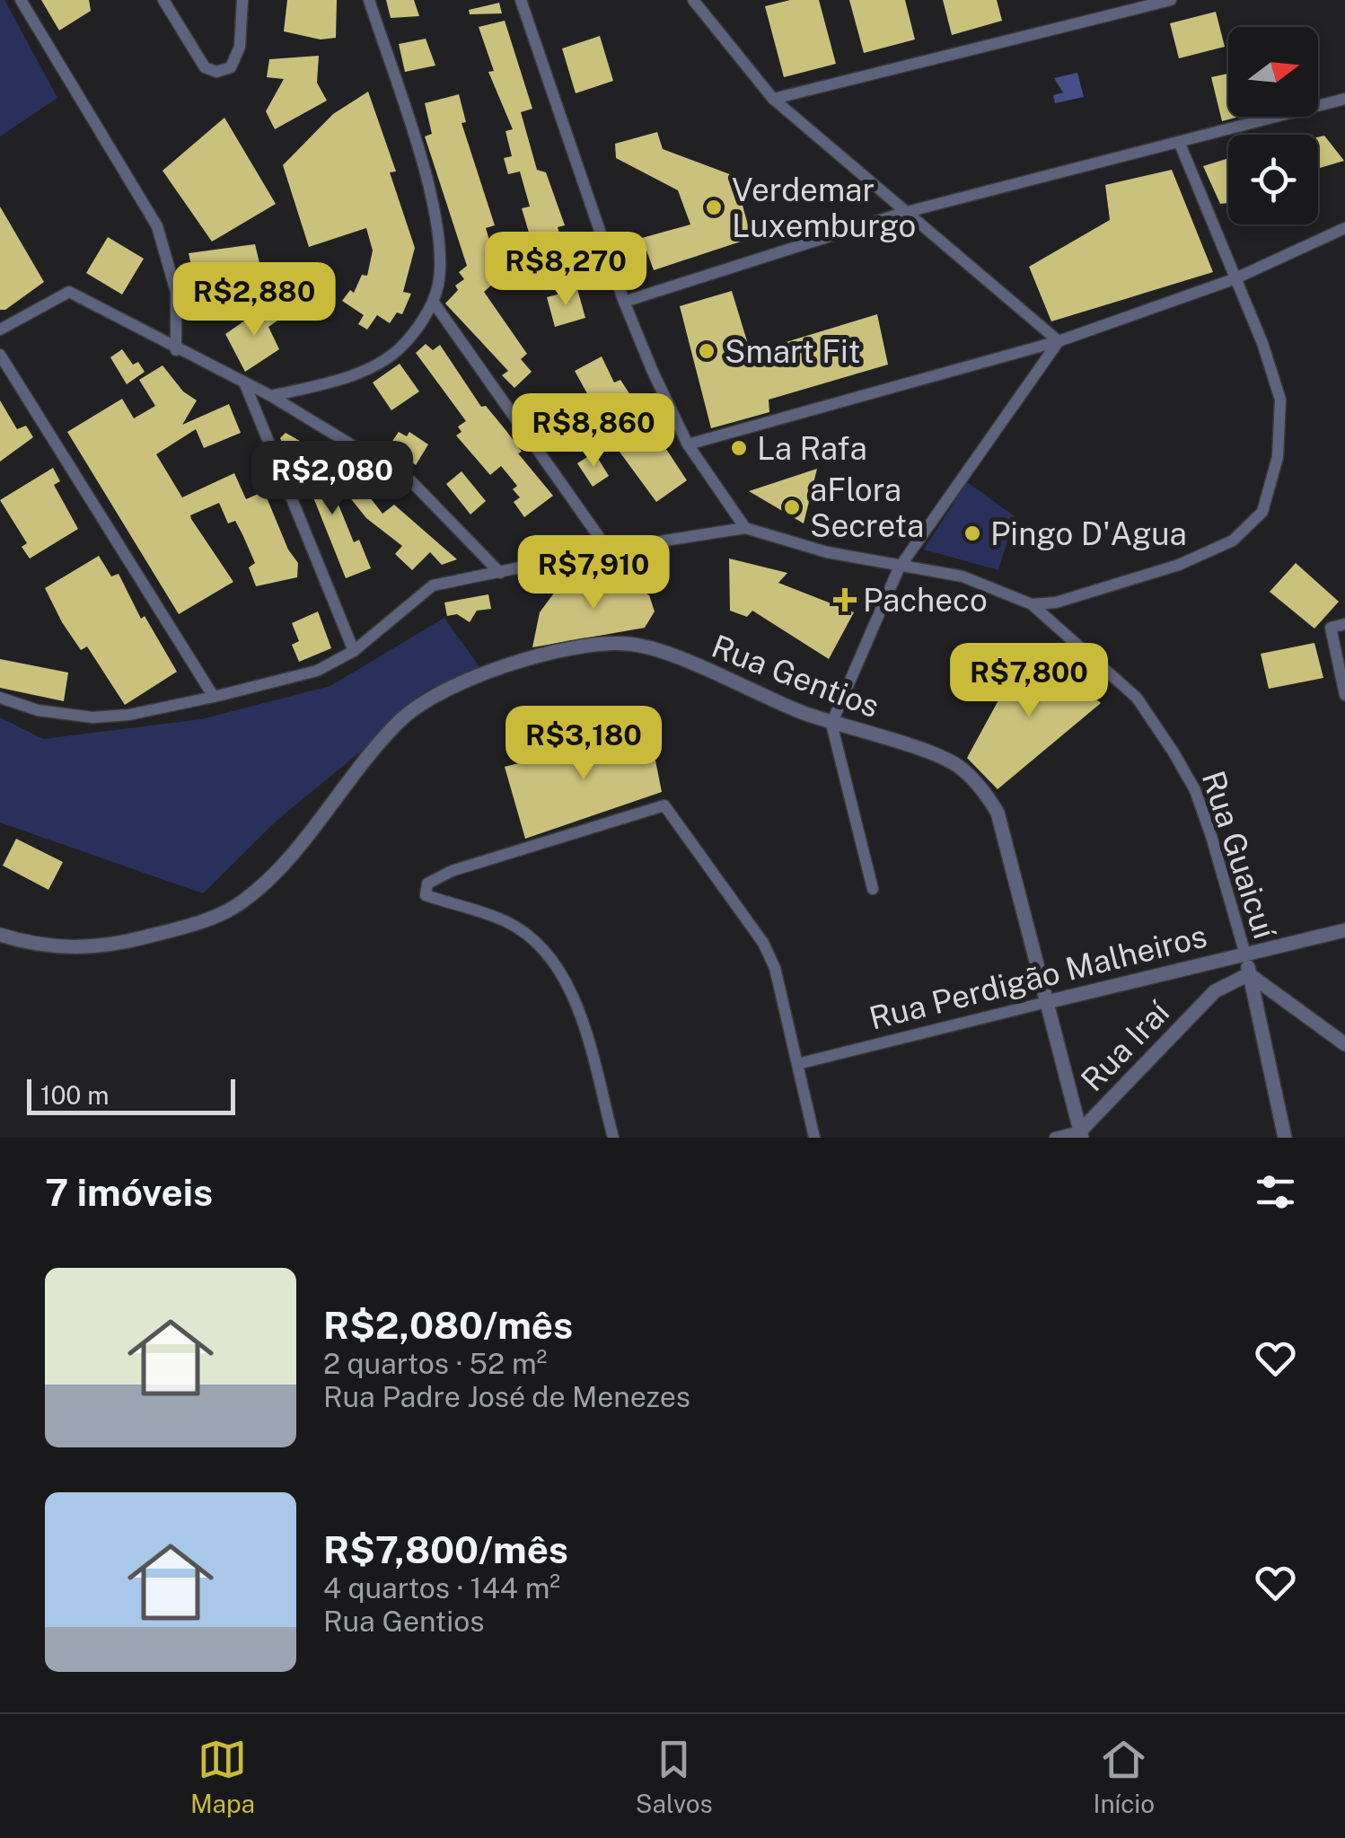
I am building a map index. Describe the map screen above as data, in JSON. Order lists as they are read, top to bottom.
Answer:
{
  "streets": {
    "street": [
      "Rua Gentios",
      "Rua Guaicuí",
      "Rua Perdigão Malheiros",
      "Rua Iraí"
    ]
  },
  "crossings": [
    ["Rua Gentios", "Rua Perdigão Malheiros"],
    ["Rua Gentios", "Rua Iraí"],
    ["Rua Guaicuí", "Rua Perdigão Malheiros"],
    ["Rua Guaicuí", "Rua Iraí"]
  ],
  "places": {
    "other": [
      "Verdemar Luxemburgo",
      "Smart Fit",
      "La Rafa",
      "aFlora Secreta",
      "Pingo D'Agua"
    ],
    "health": ["Pacheco"]
  },
  "scale_bar": "100 m",
  "north": "right",
  "page": {
    "price": [
      "R$8,270",
      "R$2,880",
      "R$8,860",
      "R$2,080",
      "R$7,910",
      "R$7,800",
      "R$3,180"
    ],
    "scale": "100 m",
    "heading": "7 imóveis",
    "list": [
      {
        "name": "R$2,080/mês",
        "note": "2 quartos · 52 m² · Rua Padre José de Menezes"
      },
      {
        "name": "R$7,800/mês",
        "note": "4 quartos · 144 m² · Rua Gentios"
      }
    ],
    "tabs": ["Mapa", "Salvos", "Início"]
  }
}
